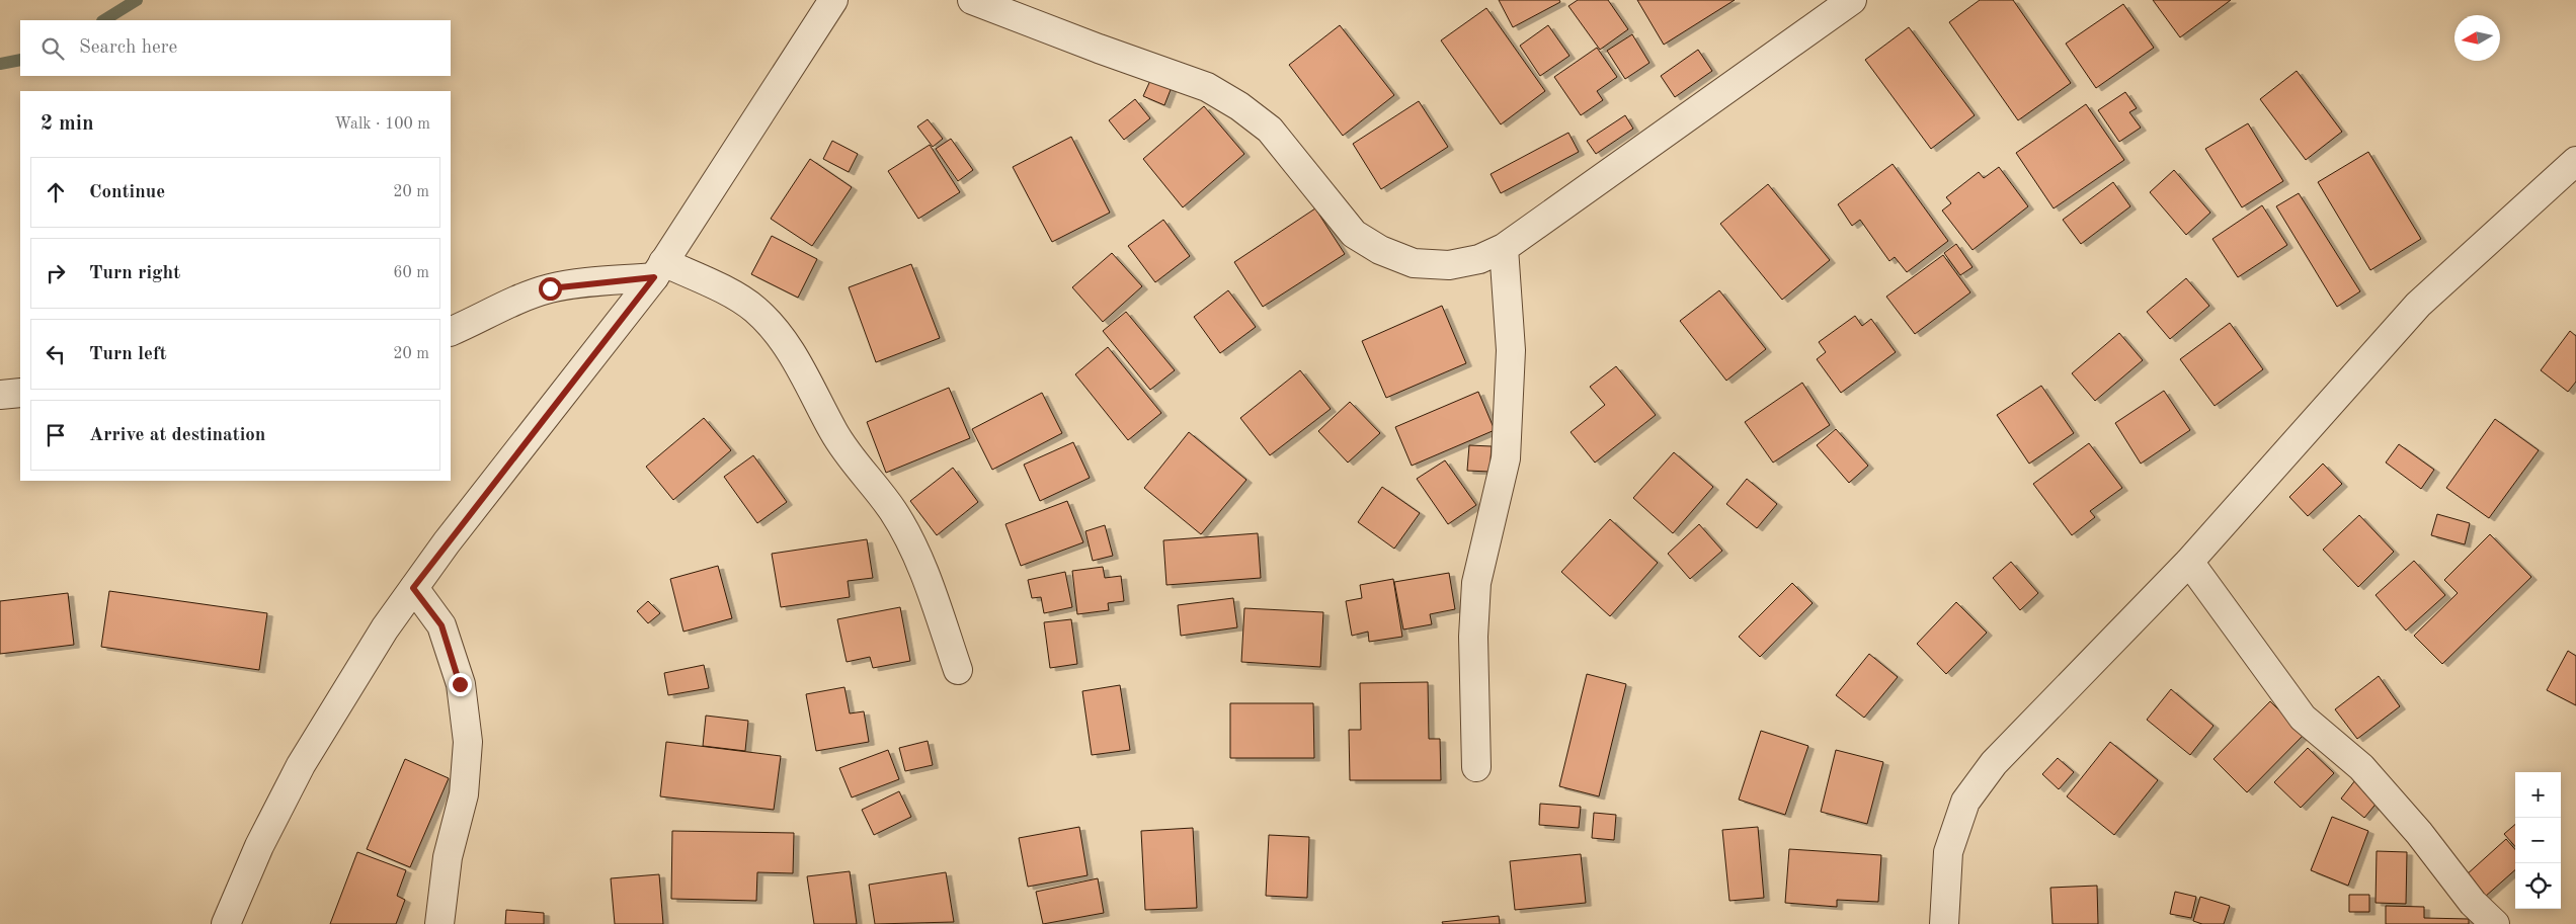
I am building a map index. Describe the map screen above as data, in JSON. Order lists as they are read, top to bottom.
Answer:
{
  "north": "left",
  "page": {
    "search": "Search here",
    "heading": ["2 min", "Walk · 100 m"],
    "list": [
      ["Continue", "20 m"],
      ["Turn right", "60 m"],
      ["Turn left", "20 m"],
      "Arrive at destination"
    ],
    "map_buttons": ["+", "−"]
  }
}
